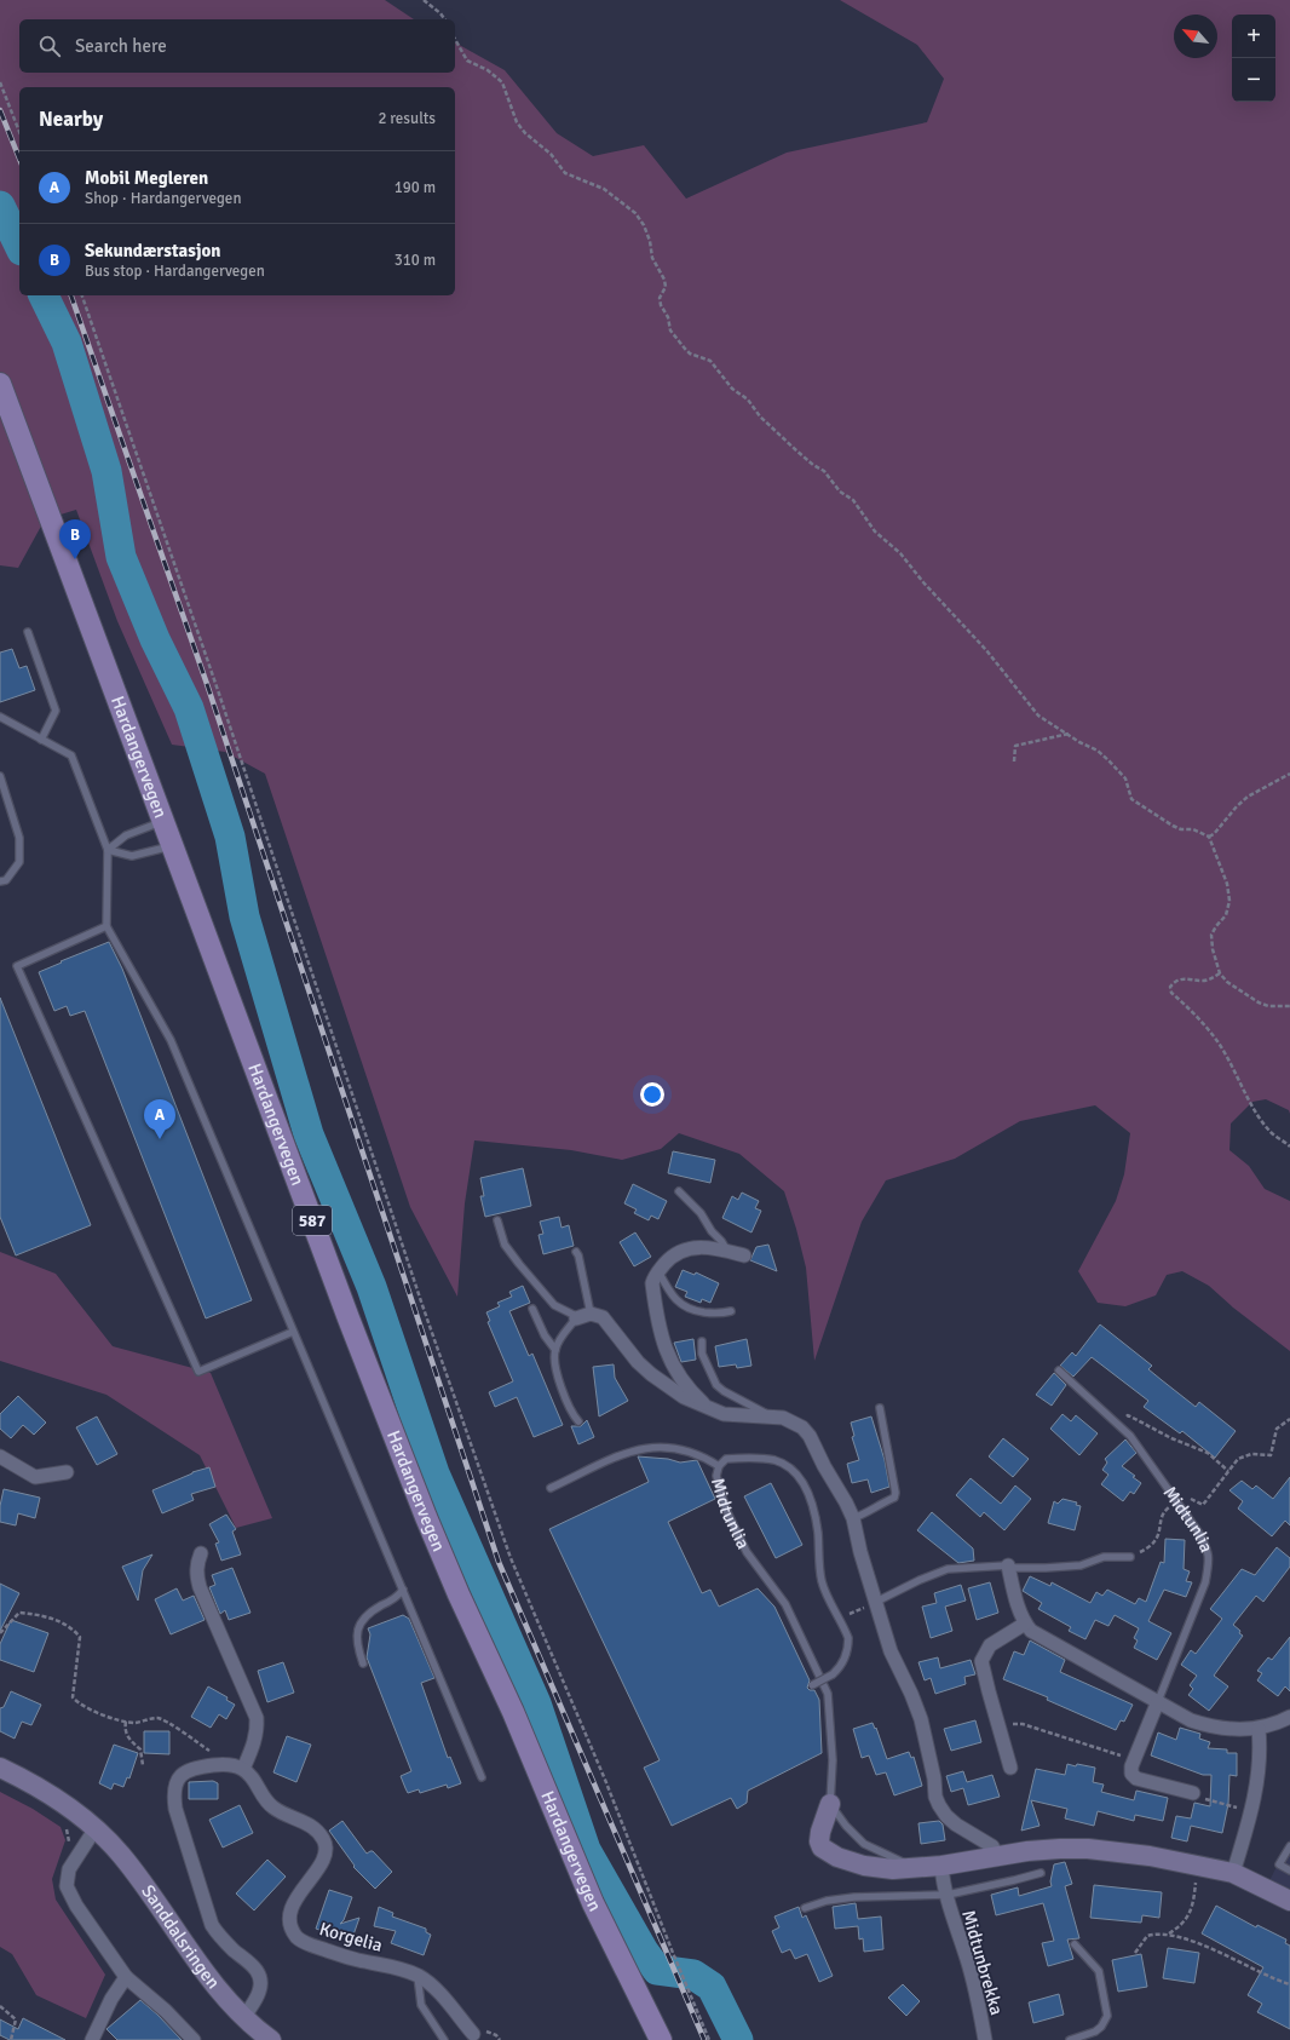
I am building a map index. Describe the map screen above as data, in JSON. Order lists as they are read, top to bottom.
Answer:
{
  "streets": {
    "main road": ["Hardangervegen", "587"],
    "street": [
      "Midtunlia",
      "Sanddalsringen",
      "Korgelia",
      "Midtunbrekka"
    ]
  },
  "crossings": [
    ["Midtunlia", "Midtunbrekka"]
  ],
  "north": "top left",
  "page": {
    "map_buttons": ["+", "−"],
    "search": "Search here",
    "heading": ["Nearby", "2 results"],
    "list": [
      {
        "mark": "A",
        "name": "Mobil Megleren",
        "note": "Shop · Hardangervegen",
        "value": "190 m"
      },
      {
        "mark": "B",
        "name": "Sekundærstasjon",
        "note": "Bus stop · Hardangervegen",
        "value": "310 m"
      }
    ],
    "pins": ["B", "A"]
  }
}
